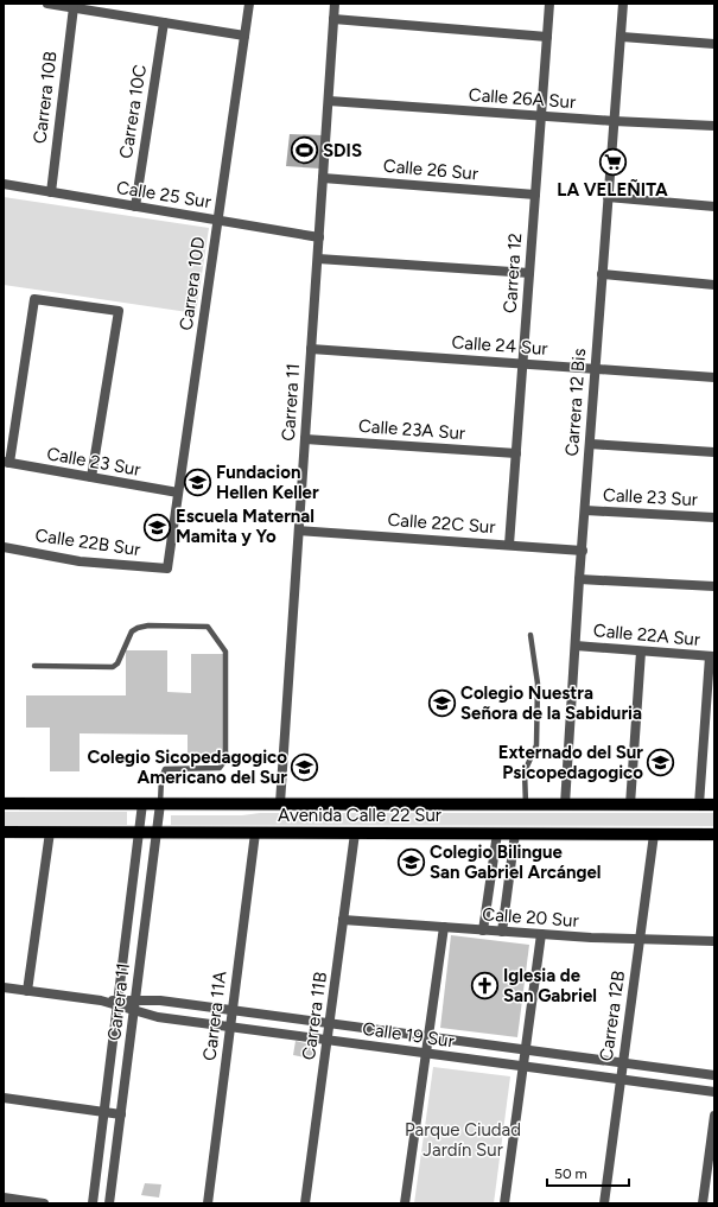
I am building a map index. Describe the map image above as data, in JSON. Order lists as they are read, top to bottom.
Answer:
{
  "streets": {
    "main road": ["Avenida Calle 22 Sur"],
    "street": [
      "Carrera 10B",
      "Calle 26A Sur",
      "Carrera 10C",
      "Calle 26 Sur",
      "Calle 25 Sur",
      "Carrera 12",
      "Carrera 10D",
      "Calle 24 Sur",
      "Carrera 11",
      "Carrera 12 Bis",
      "Calle 23A Sur",
      "Calle 23 Sur",
      "Calle 22C Sur",
      "Calle 22B Sur",
      "Calle 22A Sur",
      "Calle 20 Sur",
      "Carrera 11A",
      "Carrera 11B",
      "Carrera 12B",
      "Calle 19 Sur"
    ]
  },
  "crossings": [
    ["Carrera 10B", "Calle 25 Sur"],
    ["Calle 26A Sur", "Carrera 12"],
    ["Calle 26A Sur", "Carrera 11"],
    ["Calle 26A Sur", "Carrera 12 Bis"],
    ["Carrera 10C", "Calle 25 Sur"],
    ["Calle 26 Sur", "Carrera 12"],
    ["Calle 26 Sur", "Carrera 11"],
    ["Calle 25 Sur", "Carrera 10D"],
    ["Calle 25 Sur", "Carrera 11"],
    ["Carrera 12", "Calle 24 Sur"],
    ["Carrera 12", "Calle 23A Sur"],
    ["Carrera 12", "Calle 22C Sur"],
    ["Carrera 10D", "Calle 23 Sur"],
    ["Carrera 10D", "Calle 22B Sur"],
    ["Calle 24 Sur", "Carrera 11"],
    ["Calle 24 Sur", "Carrera 12 Bis"],
    ["Carrera 11", "Calle 23A Sur"],
    ["Carrera 11", "Calle 22C Sur"],
    ["Carrera 11", "Avenida Calle 22 Sur"],
    ["Carrera 11", "Calle 19 Sur"],
    ["Carrera 12 Bis", "Calle 23 Sur"],
    ["Carrera 12 Bis", "Calle 22C Sur"],
    ["Carrera 12 Bis", "Calle 22A Sur"],
    ["Carrera 12 Bis", "Avenida Calle 22 Sur"],
    ["Avenida Calle 22 Sur", "Carrera 11A"],
    ["Avenida Calle 22 Sur", "Carrera 11B"],
    ["Avenida Calle 22 Sur", "Carrera 12B"],
    ["Calle 20 Sur", "Carrera 11B"],
    ["Calle 20 Sur", "Carrera 12B"],
    ["Carrera 11A", "Calle 19 Sur"],
    ["Carrera 11B", "Calle 19 Sur"],
    ["Carrera 12B", "Calle 19 Sur"]
  ],
  "parks": ["Parque Ciudad Jardín Sur"],
  "places": {
    "sports": ["SDIS"],
    "supermarket": ["LA VELEÑITA"],
    "school or university": [
      "Fundacion Hellen Keller",
      "Escuela Maternal Mamita y Yo",
      "Colegio Nuestra Señora de la Sabiduria",
      "Externado del Sur Psicopedagogico",
      "Colegio Sicopedagogico Americano del Sur",
      "Colegio Bilingue San Gabriel Arcángel"
    ],
    "church": ["Iglesia de San Gabriel"]
  },
  "scale_bar": "50 m"
}
